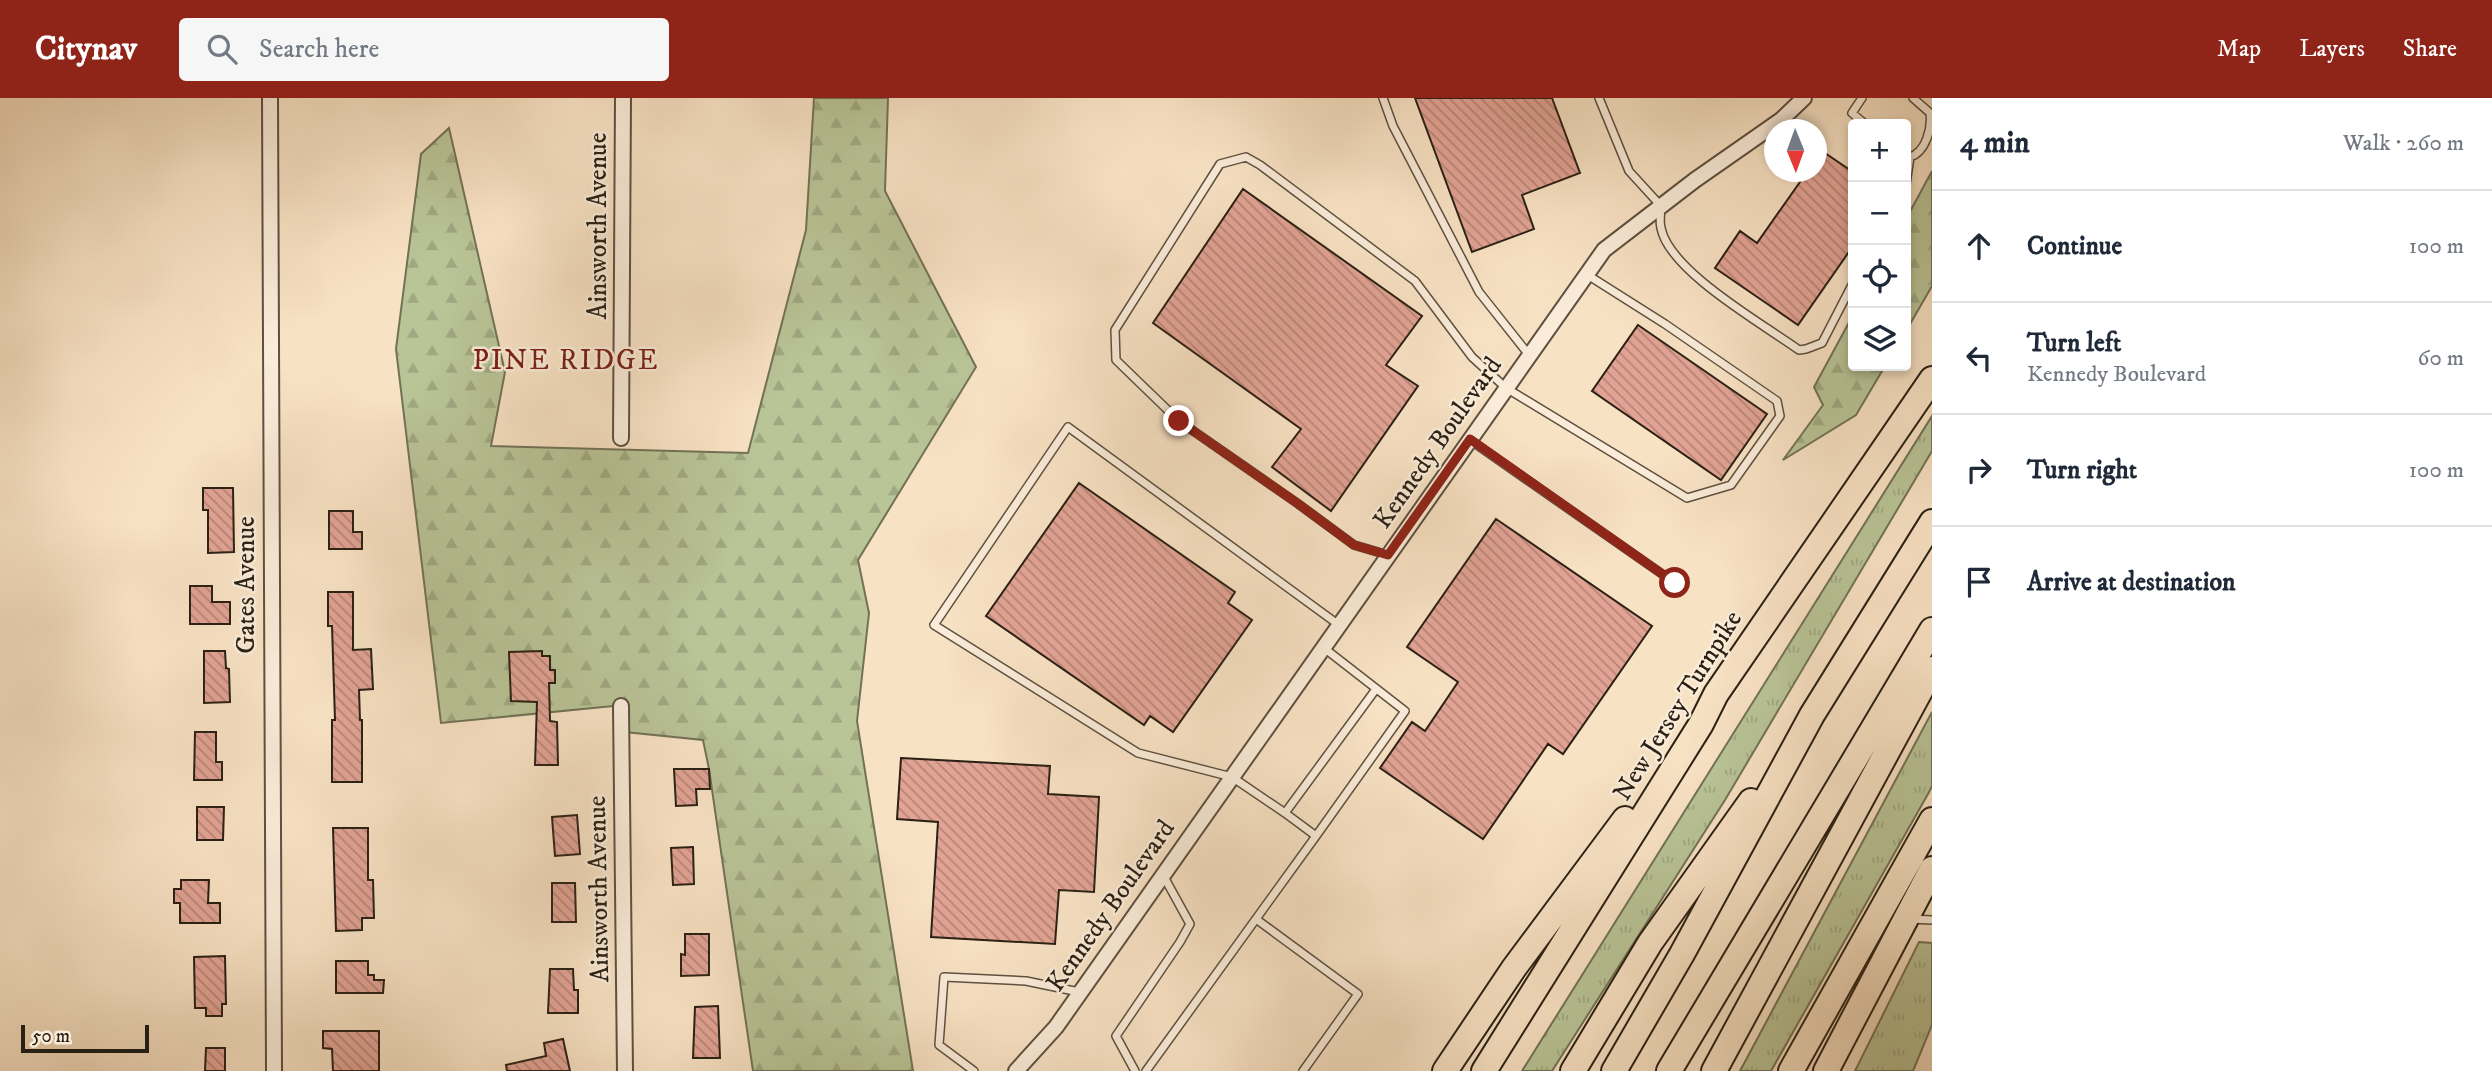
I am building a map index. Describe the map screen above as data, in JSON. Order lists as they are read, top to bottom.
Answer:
{
  "streets": {
    "highway": ["New Jersey Turnpike"],
    "street": ["Ainsworth Avenue", "Kennedy Boulevard", "Gates Avenue"]
  },
  "districts": ["PINE RIDGE"],
  "scale_bar": "50 m",
  "north": "bottom",
  "page": {
    "header": "Citynav",
    "search": "Search here",
    "nav": ["Map", "Layers", "Share"],
    "heading": ["4 min", "Walk · 260 m"],
    "map_buttons": ["+", "−"],
    "list": [
      ["Continue", "100 m"],
      ["Turn left", "Kennedy Boulevard", "60 m"],
      ["Turn right", "100 m"],
      "Arrive at destination"
    ],
    "scale": "50 m"
  }
}
